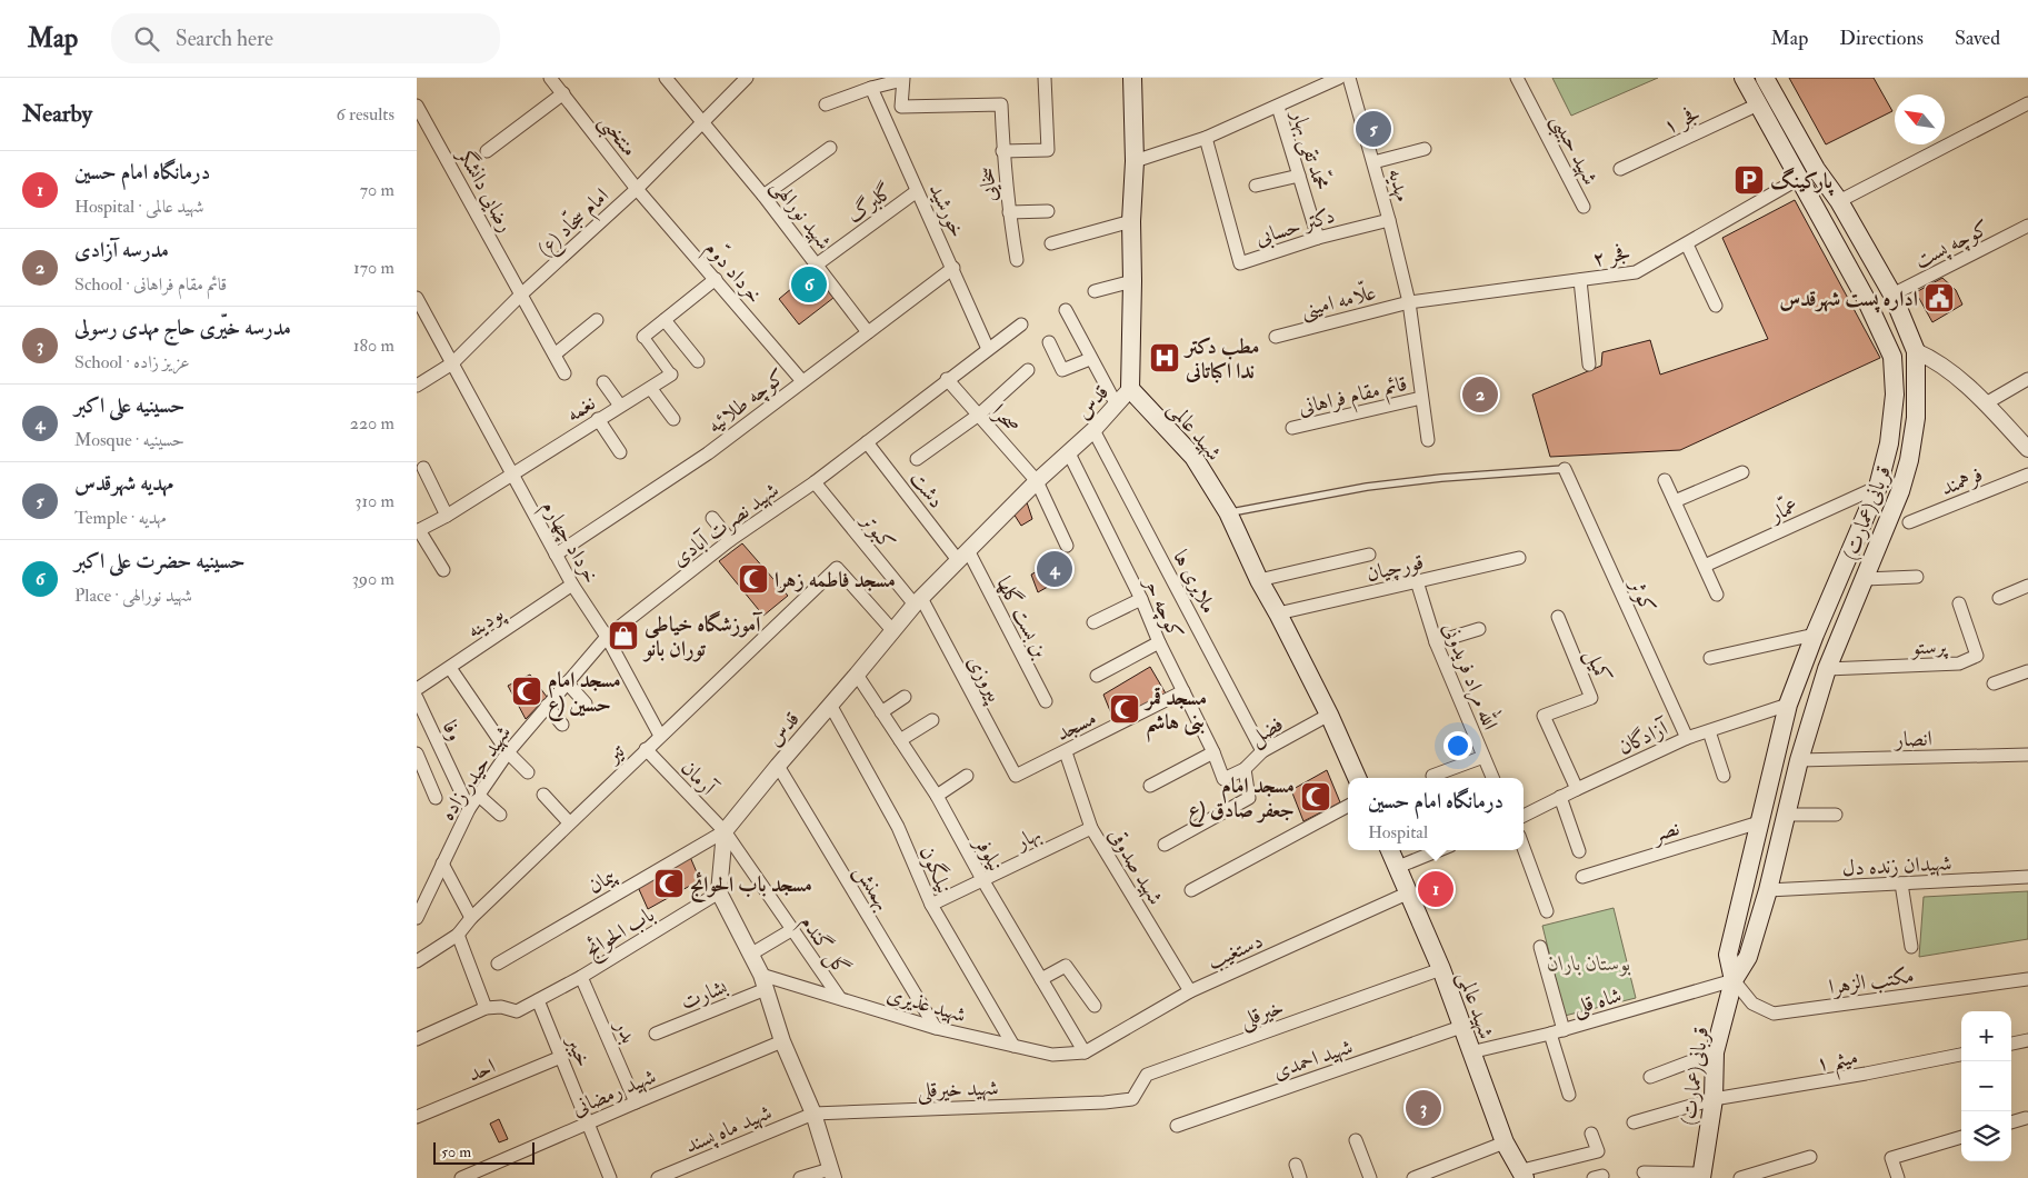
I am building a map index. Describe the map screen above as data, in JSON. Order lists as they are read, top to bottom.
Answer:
{
  "streets": {
    "main road": ["شهید عالمی", "(عمارت)قربانی"],
    "street": [
      "فجر ۱",
      "منتخبی",
      "شهید حبیبی",
      "محمّد تقی بهار",
      "سخایی",
      "مهدیه",
      "رضایی دانشگر",
      "گلبرگ",
      "خورشید",
      "شهید نورالهی",
      "امام سجّاد (ع)",
      "دکتر حسابی",
      "کوچه پست",
      "فجر ۲",
      "خرداد دوّم",
      "علّامه امینی",
      "قائم مقام فراهانی",
      "کوچه طلائیه",
      "قدس",
      "نغمه",
      "صحرا",
      "فرهمند",
      "دشت",
      "عمّار",
      "شهید نصرت آبادی",
      "کبوتر",
      "خرداد چهارم",
      "قورچیان",
      "ملایری ها",
      "کوثر",
      "کوچه حر",
      "بن بست گلها",
      "پودینه",
      "پرستو",
      "کمیل",
      "الله مراد فریدونی",
      "پیروزی",
      "مسجد",
      "وفا",
      "فضل",
      "آزادگان",
      "انصار",
      "تیر",
      "شهید حیدر زاده",
      "آرمان",
      "نصر",
      "بهار",
      "نیلوفر",
      "شهیدان زنده دل",
      "شهید صدوقی",
      "نیلگون",
      "پیمان",
      "بهمنش",
      "باب الحوائج",
      "گل گندم",
      "دستغیب",
      "مکتب الزهرا",
      "بشارت",
      "شاه قلی",
      "شهید عذیری",
      "خیرقلی",
      "بدر",
      "خیبر",
      "شهید احمدی",
      "میثم ۱",
      "احد",
      "شهید خیرقلی",
      "شهید رمضانی",
      "شهید ماه پسند"
    ]
  },
  "crossings": [
    ["فجر ۱", "(عمارت)قربانی"],
    ["منتخبی", "امام سجّاد (ع)"],
    ["منتخبی", "خرداد دوّم"],
    ["محمّد تقی بهار", "دکتر حسابی"],
    ["مهدیه", "دکتر حسابی"],
    ["مهدیه", "فجر ۲"],
    ["مهدیه", "علّامه امینی"],
    ["مهدیه", "قائم مقام فراهانی"],
    ["رضایی دانشگر", "امام سجّاد (ع)"],
    ["گلبرگ", "خورشید"],
    ["گلبرگ", "شهید نورالهی"],
    ["خورشید", "کوچه طلائیه"],
    ["خورشید", "شهید نصرت آبادی"],
    ["شهید نورالهی", "امام سجّاد (ع)"],
    ["شهید نورالهی", "کوچه طلائیه"],
    ["امام سجّاد (ع)", "خرداد دوّم"],
    ["امام سجّاد (ع)", "خرداد چهارم"],
    ["کوچه پست", "(عمارت)قربانی"],
    ["فجر ۲", "علّامه امینی"],
    ["فجر ۲", "(عمارت)قربانی"],
    ["خرداد دوّم", "کوچه طلائیه"],
    ["کوچه طلائیه", "خرداد چهارم"],
    ["قدس", "صحرا"],
    ["قدس", "شهید عالمی"],
    ["قدس", "دشت"],
    ["قدس", "کبوتر"],
    ["قدس", "ملایری ها"],
    ["قدس", "کوچه حر"],
    ["قدس", "بن بست گلها"],
    ["قدس", "پیروزی"],
    ["قدس", "تیر"],
    ["قدس", "آرمان"],
    ["قدس", "نیلوفر"],
    ["قدس", "نیلگون"],
    ["قدس", "پیمان"],
    ["قدس", "بهمنش"],
    ["قدس", "گل گندم"],
    ["نغمه", "خرداد چهارم"],
    ["صحرا", "شهید نصرت آبادی"],
    ["شهید عالمی", "قورچیان"],
    ["شهید عالمی", "فضل"],
    ["شهید عالمی", "دستغیب"],
    ["شهید عالمی", "شاه قلی"],
    ["شهید عالمی", "خیرقلی"],
    ["شهید عالمی", "شهید احمدی"],
    ["دشت", "شهید نصرت آبادی"],
    ["دشت", "بن بست گلها"],
    ["عمّار", "(عمارت)قربانی"],
    ["(عمارت)قربانی", "پرستو"],
    ["(عمارت)قربانی", "آزادگان"],
    ["(عمارت)قربانی", "انصار"],
    ["(عمارت)قربانی", "نصر"],
    ["(عمارت)قربانی", "شهیدان زنده دل"],
    ["(عمارت)قربانی", "مکتب الزهرا"],
    ["(عمارت)قربانی", "شاه قلی"],
    ["(عمارت)قربانی", "میثم ۱"],
    ["شهید نصرت آبادی", "کبوتر"],
    ["شهید نصرت آبادی", "خرداد چهارم"],
    ["شهید نصرت آبادی", "شهید حیدر زاده"],
    ["کبوتر", "پیروزی"],
    ["خرداد چهارم", "پودینه"],
    ["خرداد چهارم", "تیر"],
    ["خرداد چهارم", "شهید حیدر زاده"],
    ["قورچیان", "الله مراد فریدونی"],
    ["ملایری ها", "فضل"],
    ["کوثر", "آزادگان"],
    ["کوچه حر", "مسجد"],
    ["کوچه حر", "فضل"],
    ["کمیل", "آزادگان"],
    ["پیروزی", "مسجد"],
    ["مسجد", "شهید صدوقی"],
    ["وفا", "شهید حیدر زاده"],
    ["تیر", "آرمان"],
    ["آرمان", "پیمان"],
    ["آرمان", "گل گندم"],
    ["بهار", "نیلوفر"],
    ["بهار", "شهید صدوقی"],
    ["بهار", "نیلگون"],
    ["نیلوفر", "دستغیب"],
    ["نیلوفر", "شهید عذیری"],
    ["شهید صدوقی", "دستغیب"],
    ["نیلگون", "شهید عذیری"],
    ["پیمان", "گل گندم"],
    ["بهمنش", "شهید عذیری"],
    ["باب الحوائج", "بدر"],
    ["باب الحوائج", "خیبر"],
    ["گل گندم", "شهید عذیری"],
    ["دستغیب", "شهید عذیری"],
    ["مکتب الزهرا", "شاه قلی"],
    ["بشارت", "شهید عذیری"],
    ["خیرقلی", "شهید خیرقلی"],
    ["بدر", "شهید رمضانی"],
    ["خیبر", "احد"],
    ["خیبر", "شهید رمضانی"],
    ["شهید خیرقلی", "شهید ماه پسند"]
  ],
  "parks": ["بوستان باران"],
  "places": {
    "parking": ["پارکینگ"],
    "public building": ["اداره پست شهرقدس"],
    "hospital": ["مطب دکتر ندا اکباتانی"],
    "mosque": [
      "مسجد فاطمه زهرا",
      "مسجد امام حسین (ع",
      "مسجد قمر بنی هاشم",
      "مسجد امام جعفر صادق (ع",
      "مسجد باب الحوائج"
    ],
    "shop": ["آموزشگاه خیاطی توران بانو"]
  },
  "scale_bar": "50 m",
  "north": "top left",
  "page": {
    "header": "Map",
    "search": "Search here",
    "nav": ["Map", "Directions", "Saved"],
    "heading": ["Nearby", "6 results"],
    "pins": [
      "5",
      "6",
      "2",
      "4",
      "1",
      "3"
    ],
    "list": [
      {
        "mark": "1",
        "name": "درمانگاه امام حسین",
        "note": "Hospital · شهید عالمی",
        "value": "70 m"
      },
      {
        "mark": "2",
        "name": "مدرسه آزادی",
        "note": "School · قائم مقام فراهانی",
        "value": "170 m"
      },
      {
        "mark": "3",
        "name": "مدرسه خیّری حاج مهدی رسولی",
        "note": "School · عزیز زاده",
        "value": "180 m"
      },
      {
        "mark": "4",
        "name": "حسینیه علی اکبر",
        "note": "Mosque · حسینیه",
        "value": "220 m"
      },
      {
        "mark": "5",
        "name": "مهدیه شهرقدس",
        "note": "Temple · مهدیه",
        "value": "310 m"
      },
      {
        "mark": "6",
        "name": "حسینیه حضرت علی اکبر",
        "note": "Place · شهید نورالهی",
        "value": "390 m"
      }
    ],
    "popup": ["درمانگاه امام حسین", "Hospital"],
    "map_buttons": ["+", "−"],
    "scale": "50 m"
  }
}
